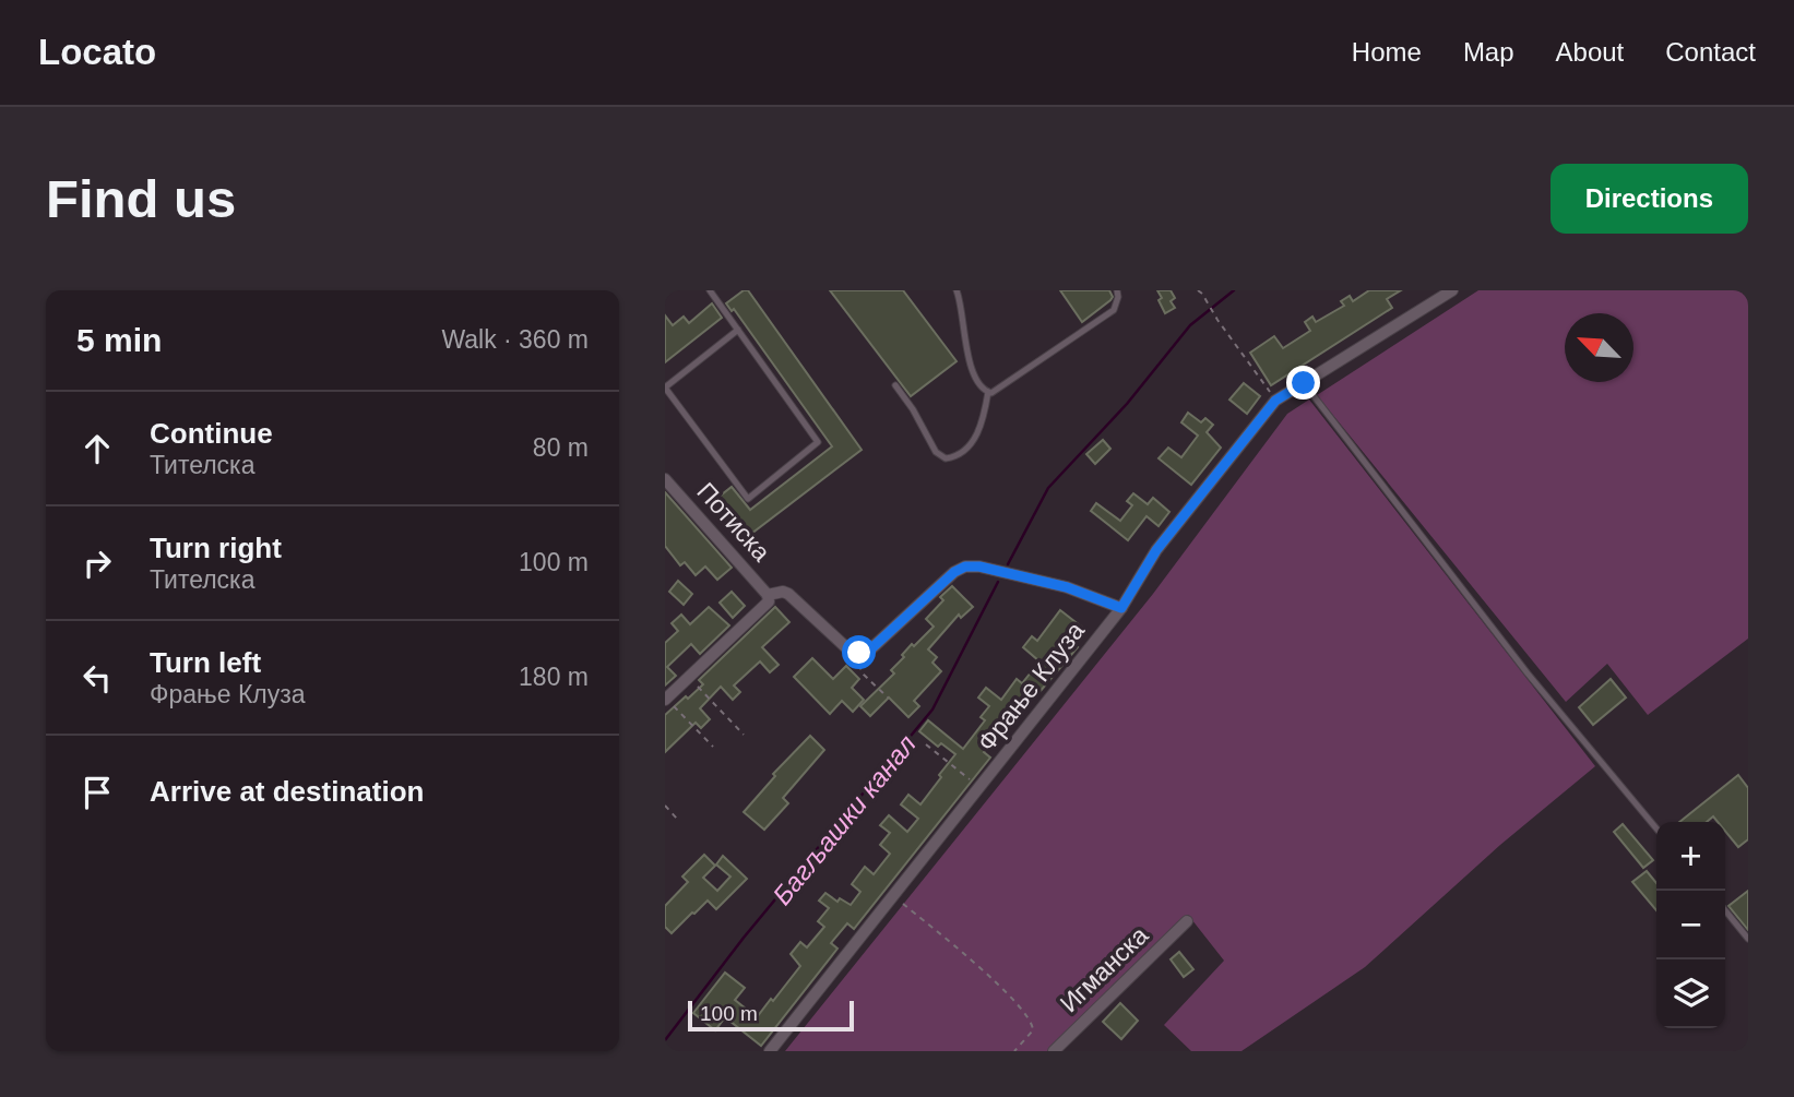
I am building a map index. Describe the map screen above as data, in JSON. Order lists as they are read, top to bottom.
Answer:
{
  "streets": {
    "street": ["Потиска", "Фрање Клуза", "Игманска"]
  },
  "water": ["Багљашки канал"],
  "scale_bar": "100 m",
  "north": "top left",
  "page": {
    "header": "Locato",
    "nav": [
      "Home",
      "Map",
      "About",
      "Contact"
    ],
    "buttons": "Directions",
    "title": "Find us",
    "heading": ["5 min", "Walk · 360 m"],
    "list": [
      ["Continue", "Тителска", "80 m"],
      ["Turn right", "Тителска", "100 m"],
      ["Turn left", "Фрање Клуза", "180 m"],
      "Arrive at destination"
    ],
    "map_buttons": ["+", "−"],
    "scale": "100 m"
  }
}
